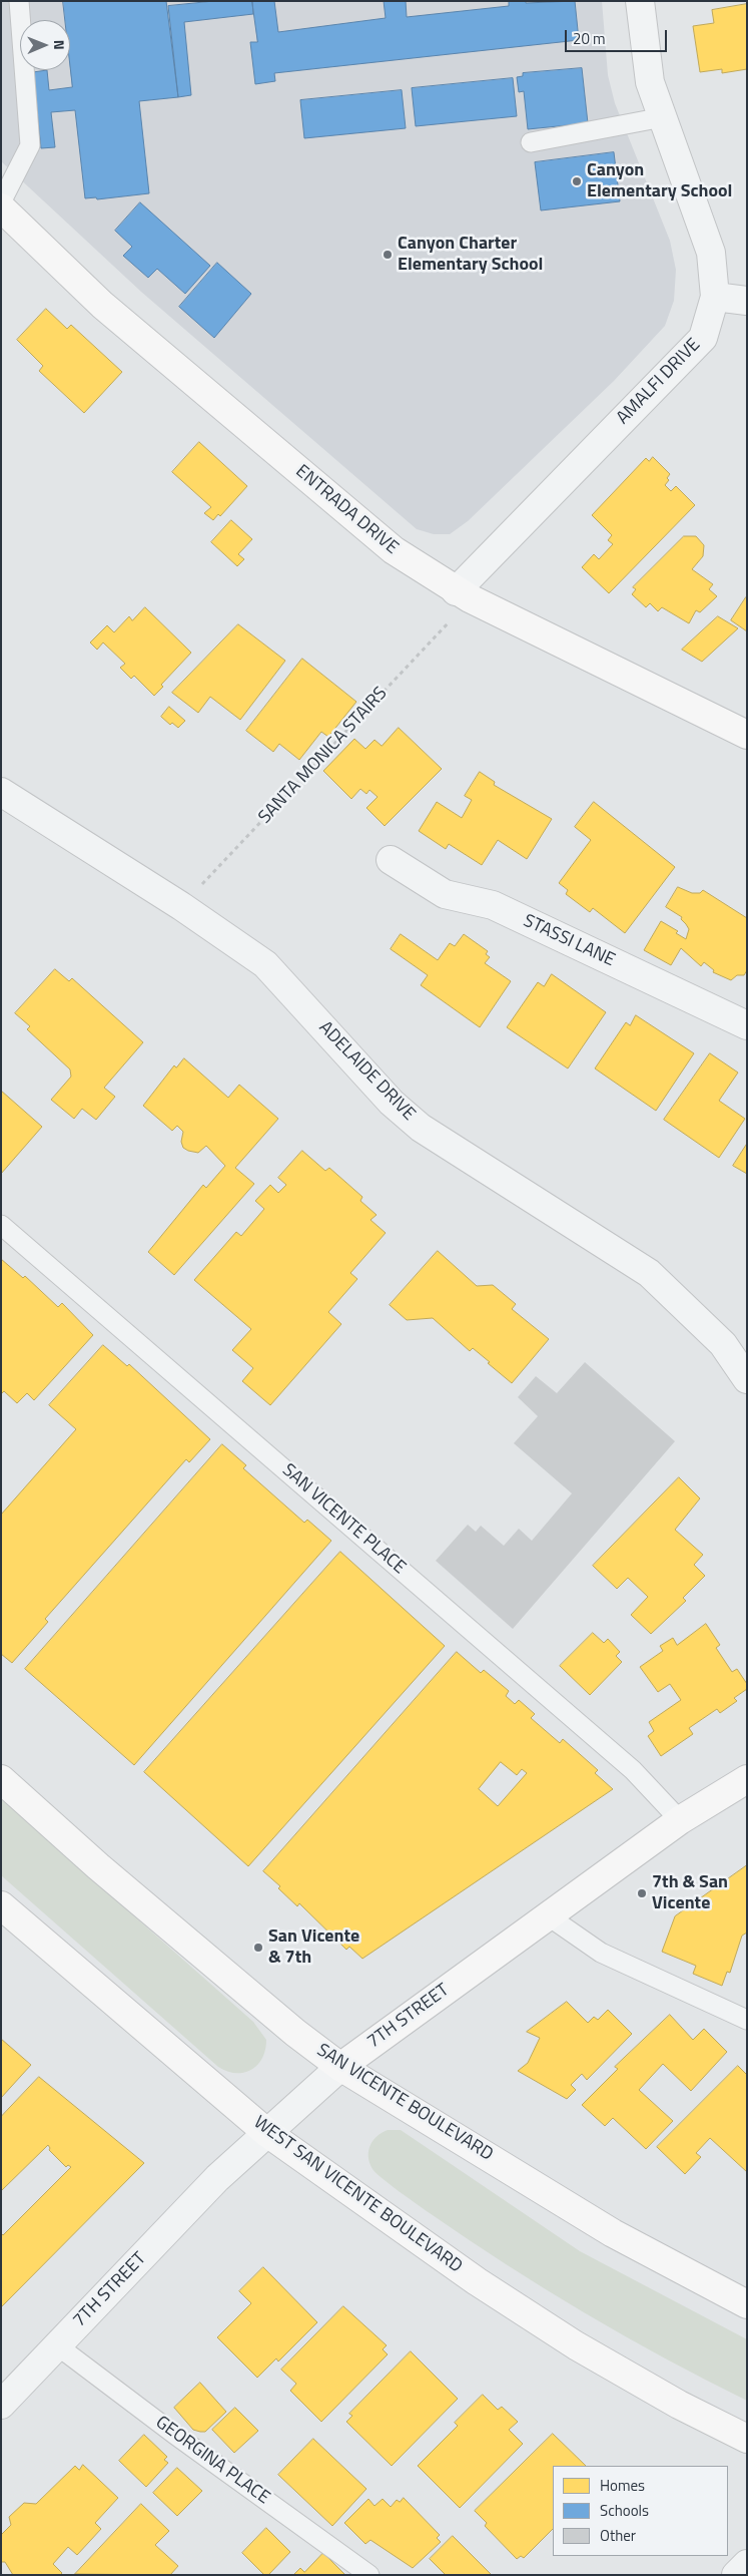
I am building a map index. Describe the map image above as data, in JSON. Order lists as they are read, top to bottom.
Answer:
{
  "streets": {
    "main road": [
      "ENTRADA DRIVE",
      "7TH STREET",
      "SAN VICENTE BOULEVARD",
      "WEST SAN VICENTE BOULEVARD"
    ],
    "street": ["AMALFI DRIVE", "STASSI LANE", "ADELAIDE DRIVE"],
    "lane": ["SAN VICENTE PLACE", "GEORGINA PLACE"],
    "path": ["SANTA MONICA STAIRS"]
  },
  "crossings": [
    ["AMALFI DRIVE", "ENTRADA DRIVE"],
    ["SAN VICENTE PLACE", "7TH STREET"],
    ["7TH STREET", "SAN VICENTE BOULEVARD"],
    ["7TH STREET", "WEST SAN VICENTE BOULEVARD"],
    ["7TH STREET", "GEORGINA PLACE"]
  ],
  "places": [
    "Canyon Elementary School",
    "Canyon Charter Elementary School",
    "7th & San Vicente",
    "San Vicente & 7th"
  ],
  "legend": ["Homes", "Schools", "Other"],
  "scale_bar": "20 m",
  "north": "right"
}
